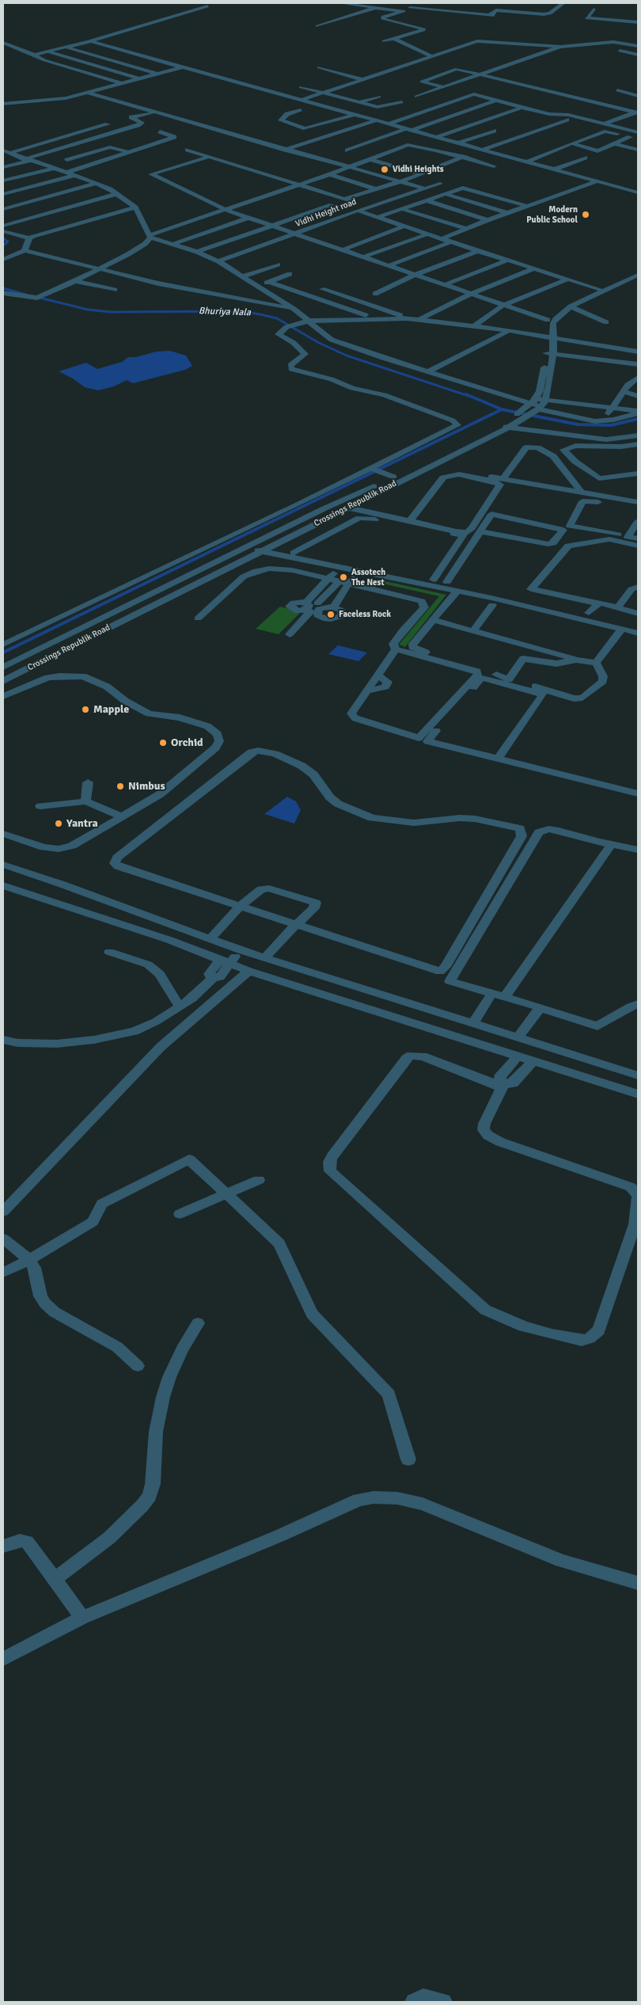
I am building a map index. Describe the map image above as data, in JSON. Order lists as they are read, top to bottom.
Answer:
{
  "streets": {
    "street": ["Vidhi Height road", "Crossings Republik Road"]
  },
  "water": ["Bhuriya Nala"],
  "places": [
    "Vidhi Heights",
    "Modern Public School",
    "Assotech The Nest",
    "Faceless Rock",
    "Mapple",
    "Orchid",
    "Nimbus",
    "Yantra"
  ]
}
